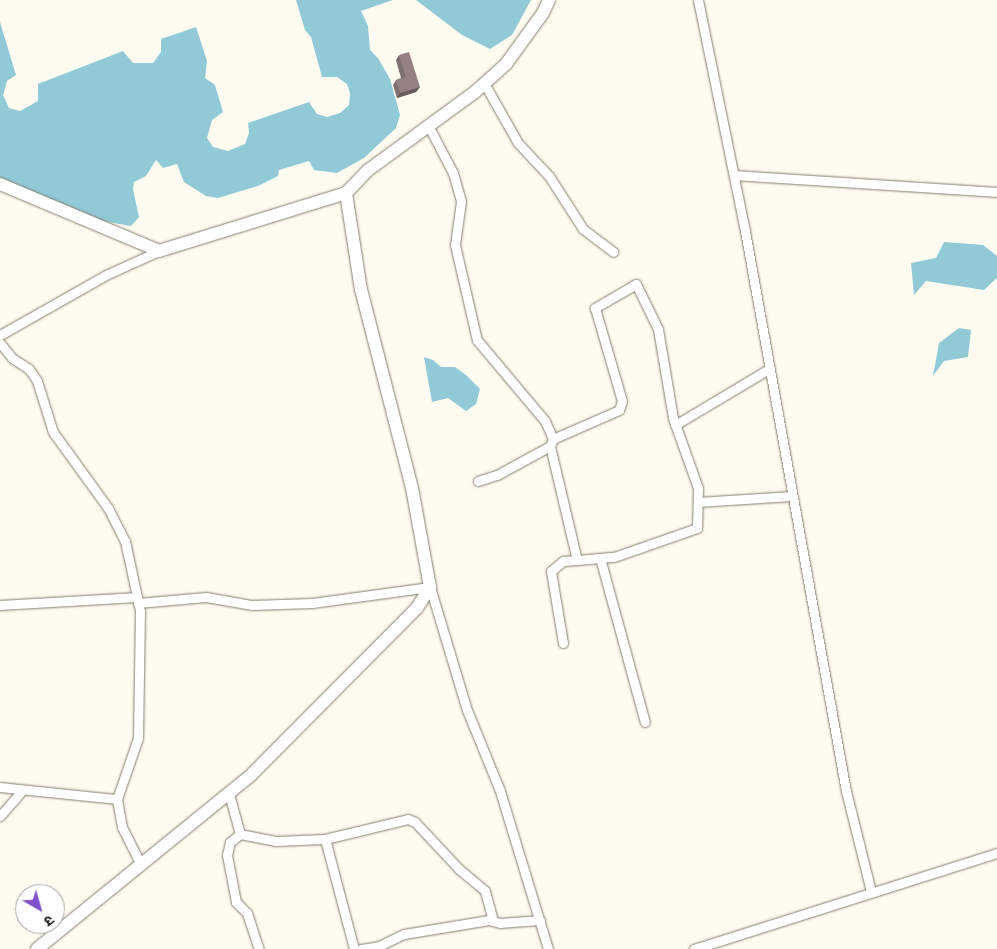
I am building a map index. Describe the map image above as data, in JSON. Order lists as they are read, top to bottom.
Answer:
{
  "north": "bottom right"
}
